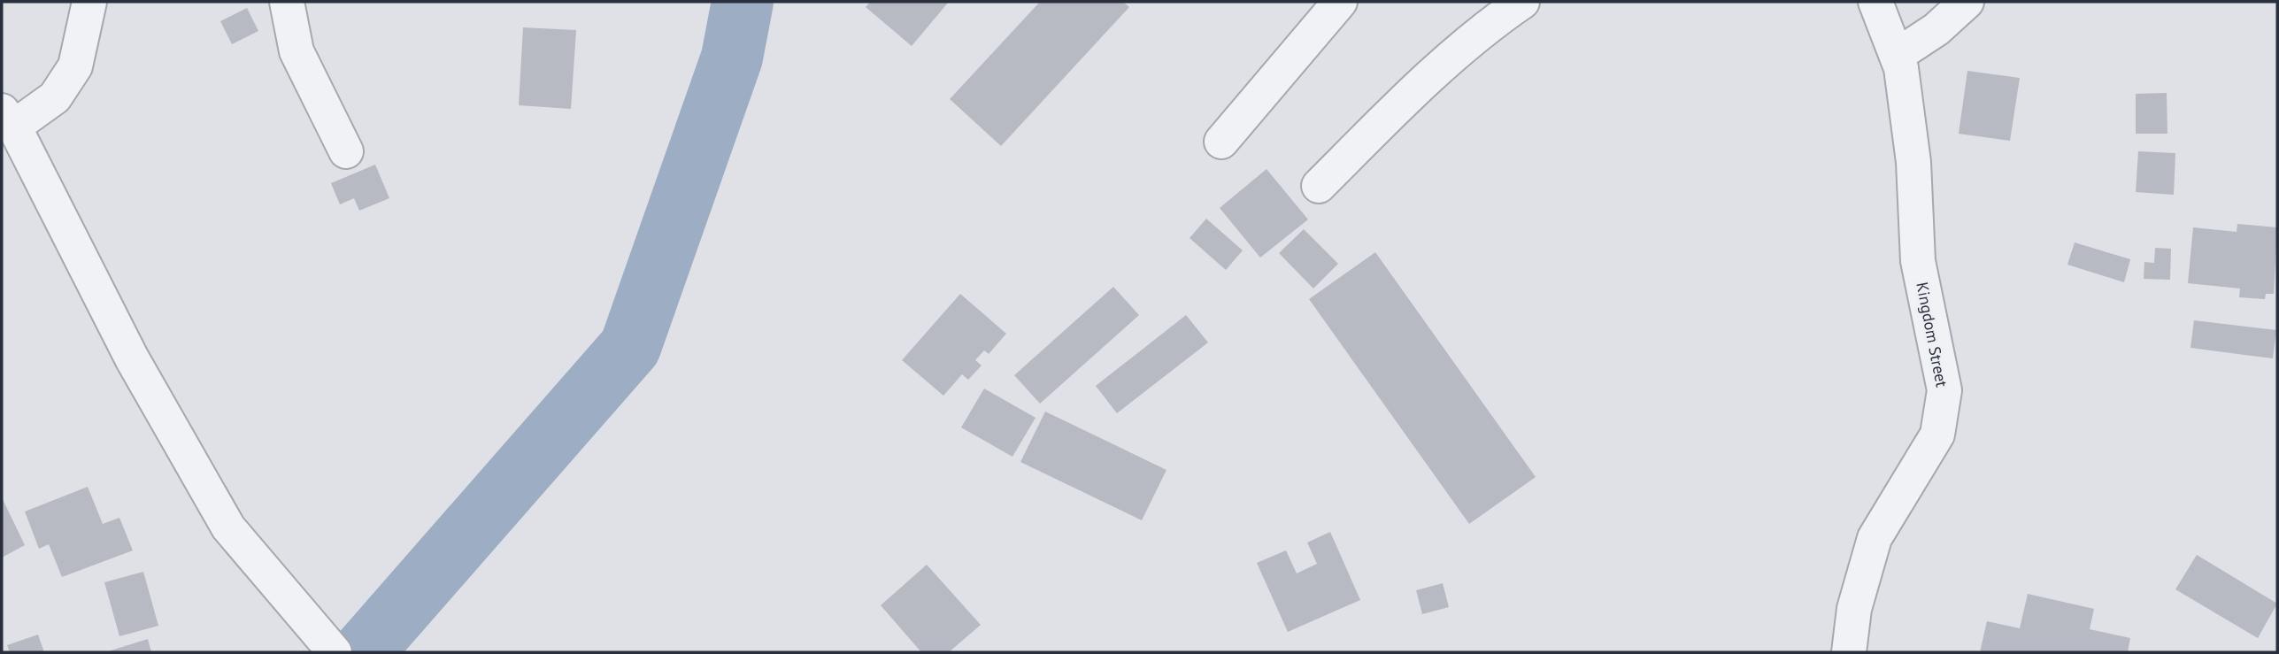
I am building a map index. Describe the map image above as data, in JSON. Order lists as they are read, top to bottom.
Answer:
{
  "streets": {
    "street": ["Kingdom Street"]
  }
}
